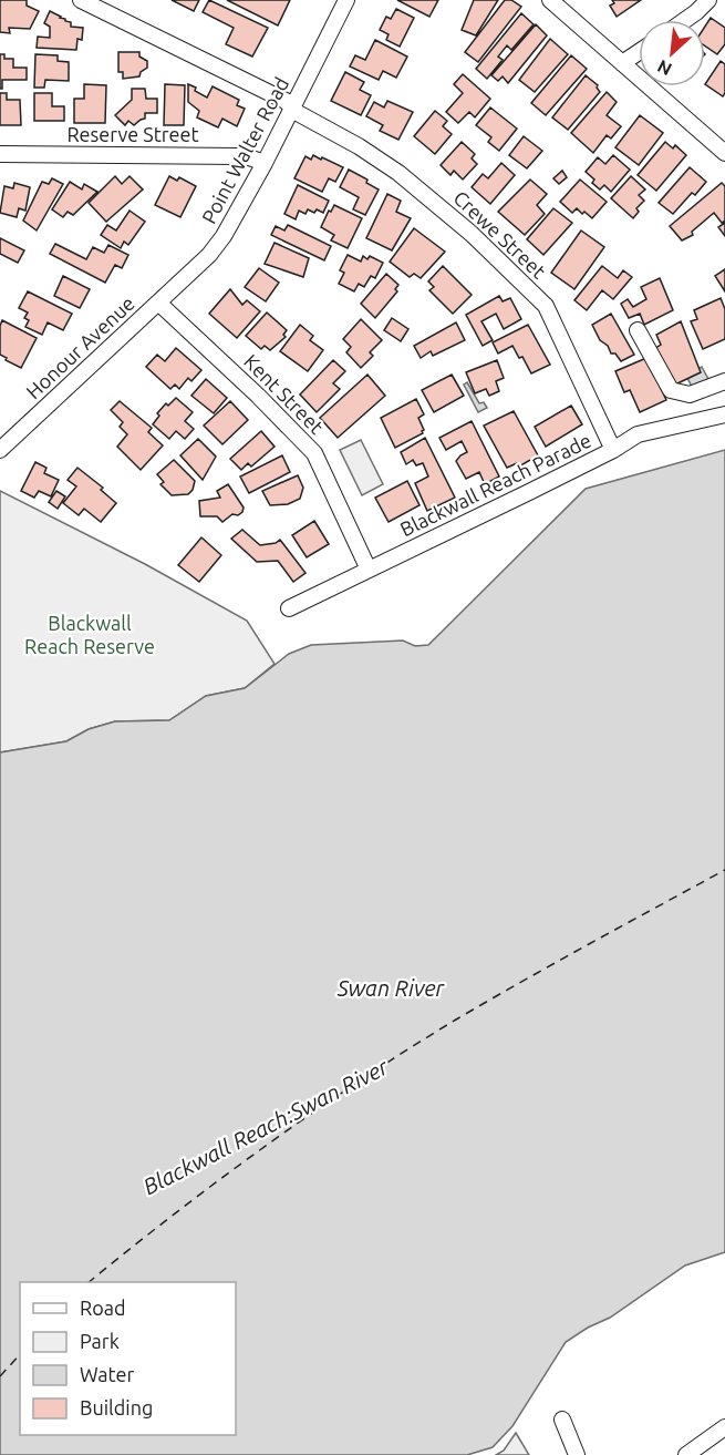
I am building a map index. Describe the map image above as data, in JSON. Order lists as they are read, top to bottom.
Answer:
{
  "streets": {
    "street": [
      "Reserve Street",
      "Point Walter Road",
      "Crewe Street",
      "Honour Avenue",
      "Kent Street",
      "Blackwall Reach Parade"
    ]
  },
  "crossings": [
    ["Reserve Street", "Point Walter Road"],
    ["Point Walter Road", "Crewe Street"],
    ["Point Walter Road", "Honour Avenue"],
    ["Point Walter Road", "Kent Street"],
    ["Crewe Street", "Blackwall Reach Parade"],
    ["Honour Avenue", "Kent Street"],
    ["Kent Street", "Blackwall Reach Parade"]
  ],
  "water": ["Swan River", "Blackwall Reach:Swan River"],
  "parks": ["Blackwall Reach Reserve"],
  "legend": [
    "Road",
    "Park",
    "Water",
    "Building"
  ],
  "north": "bottom left"
}
